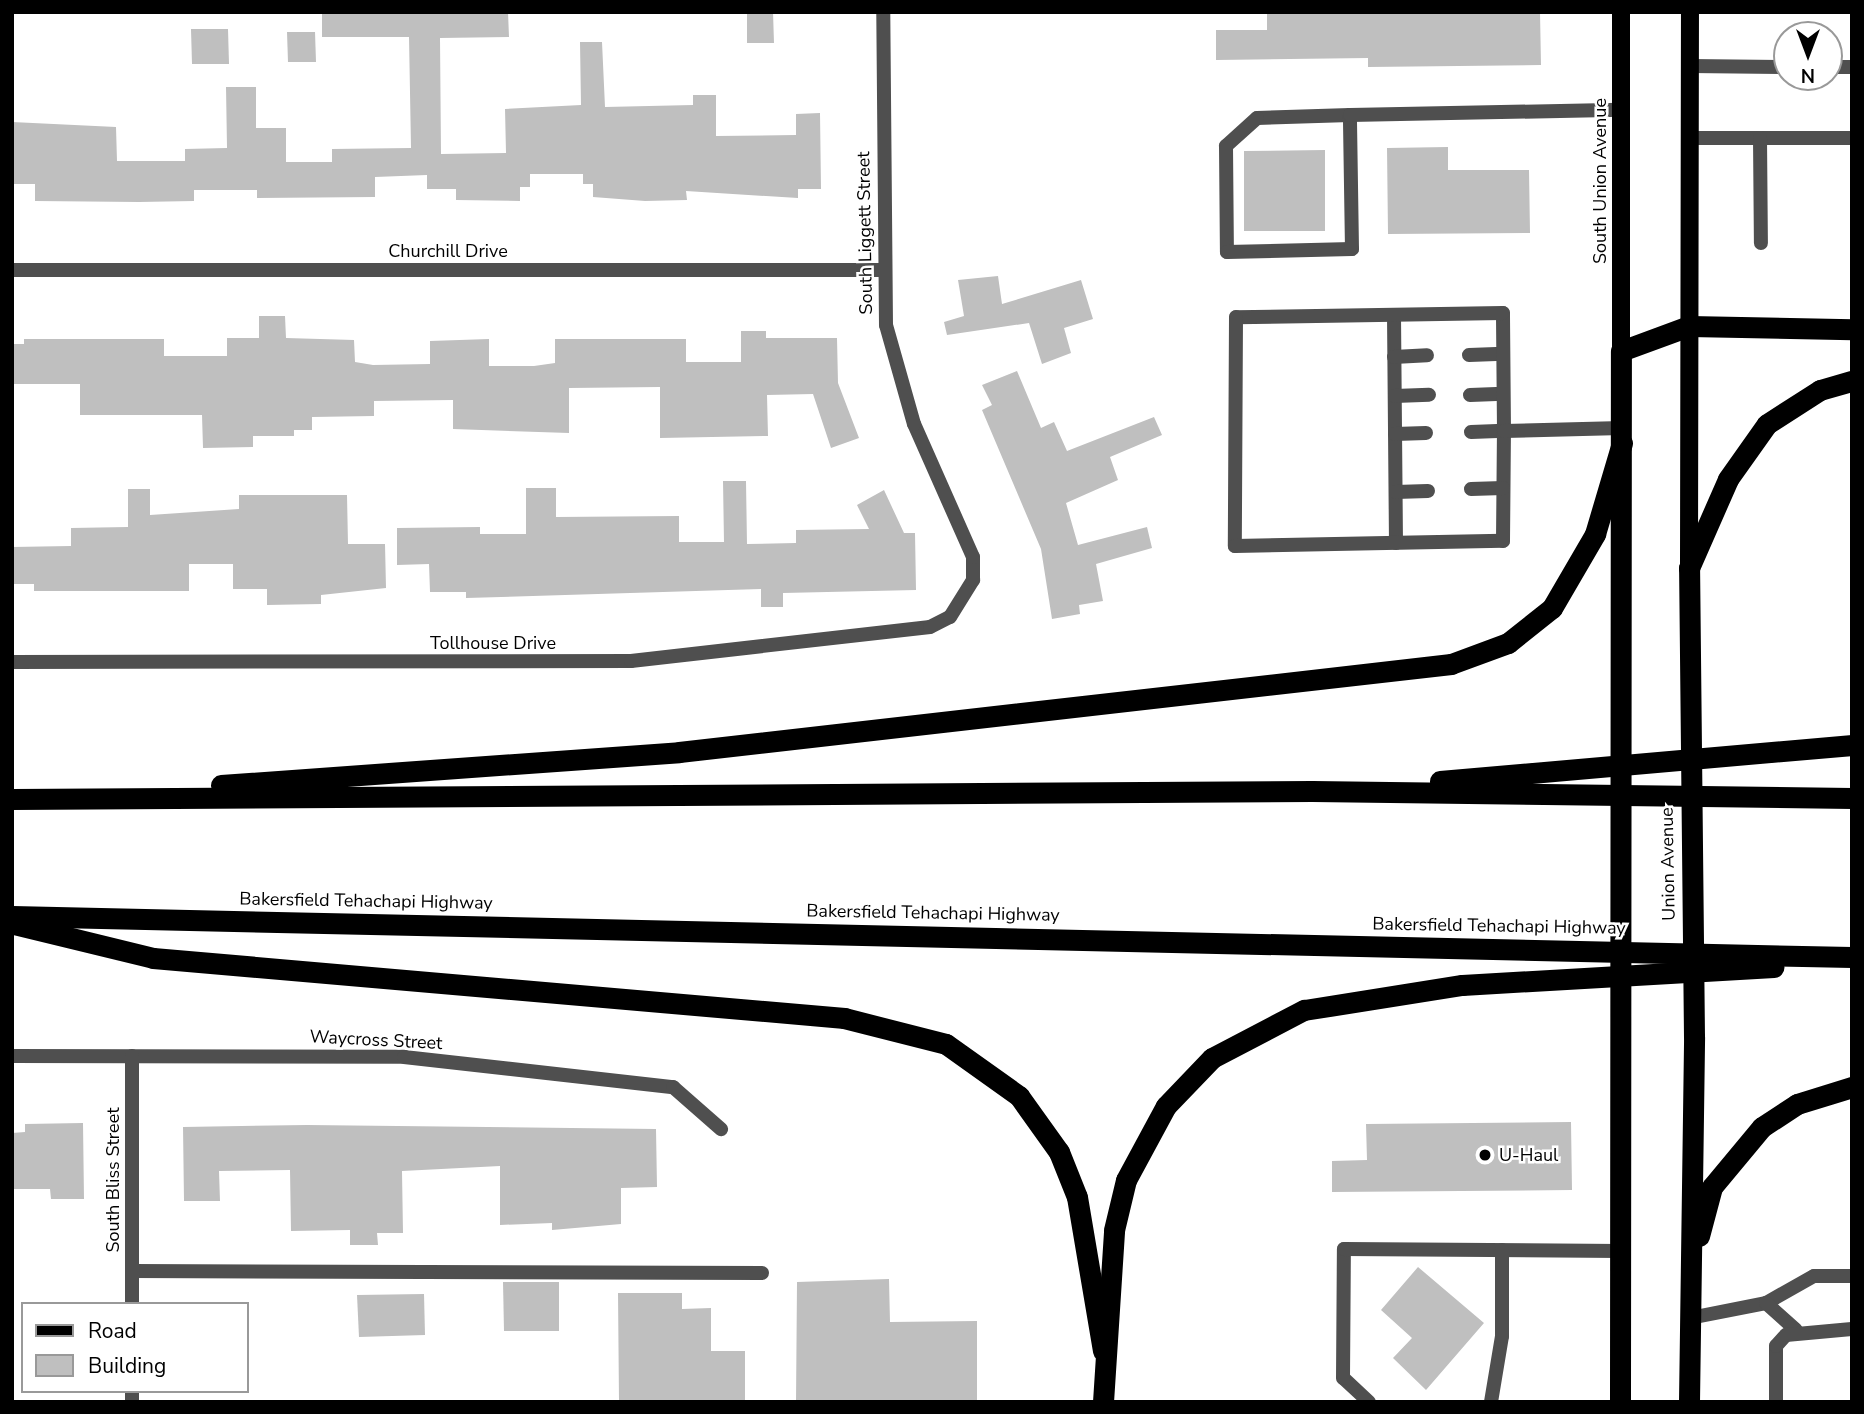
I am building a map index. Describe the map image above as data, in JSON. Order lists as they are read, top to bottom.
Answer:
{
  "streets": {
    "highway": ["Union Avenue", "Bakersfield Tehachapi Highway"],
    "main road": ["South Union Avenue"],
    "street": [
      "South Liggett Street",
      "Churchill Drive",
      "Tollhouse Drive",
      "Waycross Street",
      "South Bliss Street"
    ]
  },
  "crossings": [
    ["South Liggett Street", "Churchill Drive"],
    ["South Liggett Street", "Tollhouse Drive"],
    ["Waycross Street", "South Bliss Street"]
  ],
  "places": ["U-Haul"],
  "legend": ["Road", "Building"],
  "north": "bottom"
}
